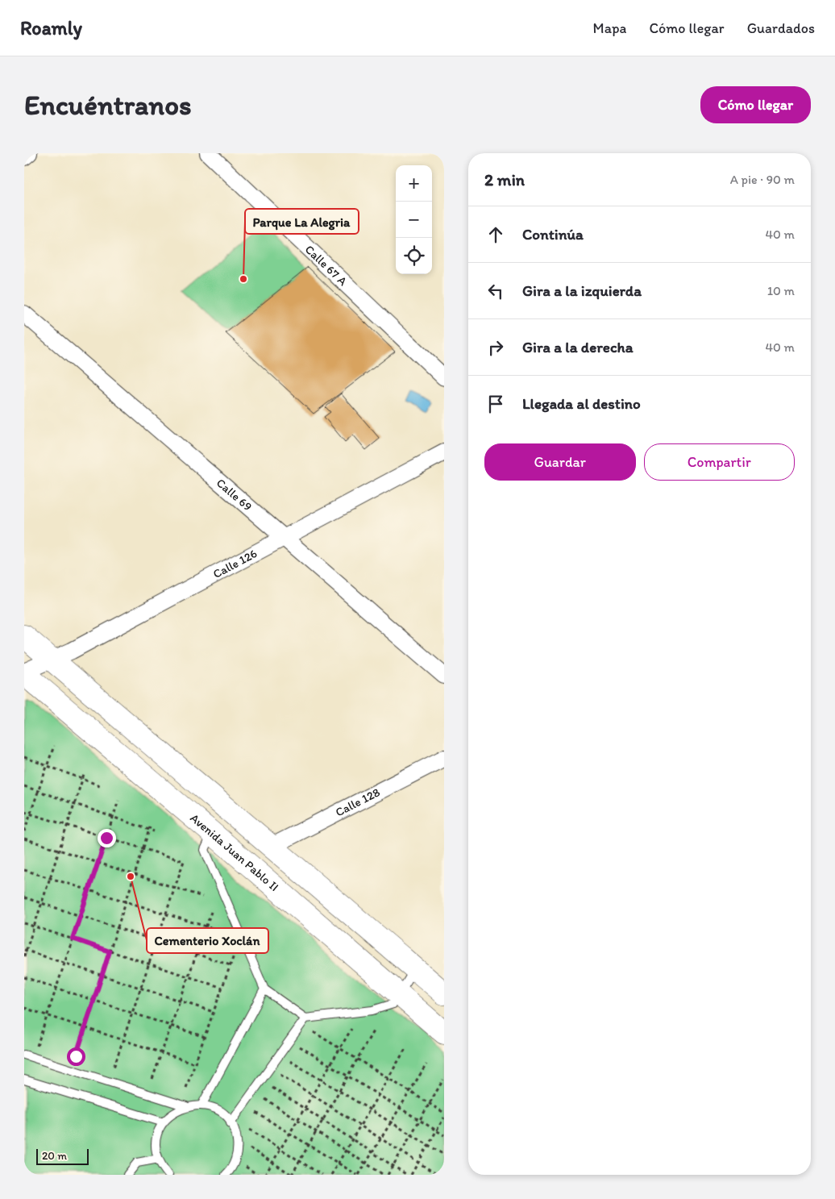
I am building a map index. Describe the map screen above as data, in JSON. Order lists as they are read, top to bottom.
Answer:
{
  "streets": {
    "main road": ["Avenida Juan Pablo II"],
    "street": [
      "Calle 67 A",
      "Calle 69",
      "Calle 126",
      "Calle 128"
    ]
  },
  "crossings": [
    ["Calle 69", "Calle 126"],
    ["Calle 126", "Avenida Juan Pablo II"]
  ],
  "places": ["Parque La Alegria", "Cementerio Xoclán"],
  "scale_bar": "20 m",
  "page": {
    "header": "Roamly",
    "nav": ["Mapa", "Cómo llegar", "Guardados"],
    "buttons": [
      "Cómo llegar",
      ["Guardar", "Compartir"]
    ],
    "title": "Encuéntranos",
    "heading": ["2 min", "A pie · 90 m"],
    "map_buttons": ["+", "−"],
    "list": [
      ["Continúa", "40 m"],
      ["Gira a la izquierda", "10 m"],
      ["Gira a la derecha", "40 m"],
      "Llegada al destino"
    ],
    "scale": "20 m"
  }
}
